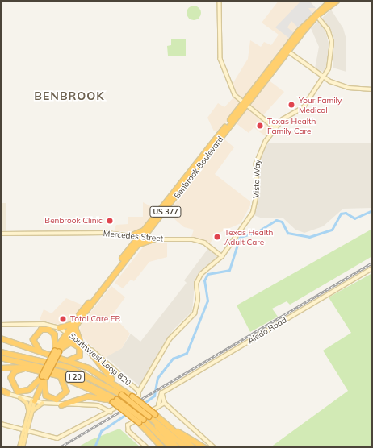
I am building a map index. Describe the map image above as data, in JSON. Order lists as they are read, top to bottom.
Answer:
{
  "streets": {
    "highway": ["Benbrook Boulevard", "US 377", "I 20"],
    "street": [
      "Vista Way",
      "Mercedes Street",
      "Aledo Road",
      "Southwest Loop 820"
    ]
  },
  "crossings": [
    ["Benbrook Boulevard", "Vista Way"],
    ["Benbrook Boulevard", "Mercedes Street"],
    ["Benbrook Boulevard", "Southwest Loop 820"],
    ["Vista Way", "Mercedes Street"],
    ["Vista Way", "Southwest Loop 820"]
  ],
  "districts": ["BENBROOK"],
  "places": [
    "Your Family Medical",
    "Texas Health Family Care",
    "Benbrook Clinic",
    "Texas Health Adult Care",
    "Total Care ER"
  ]
}
